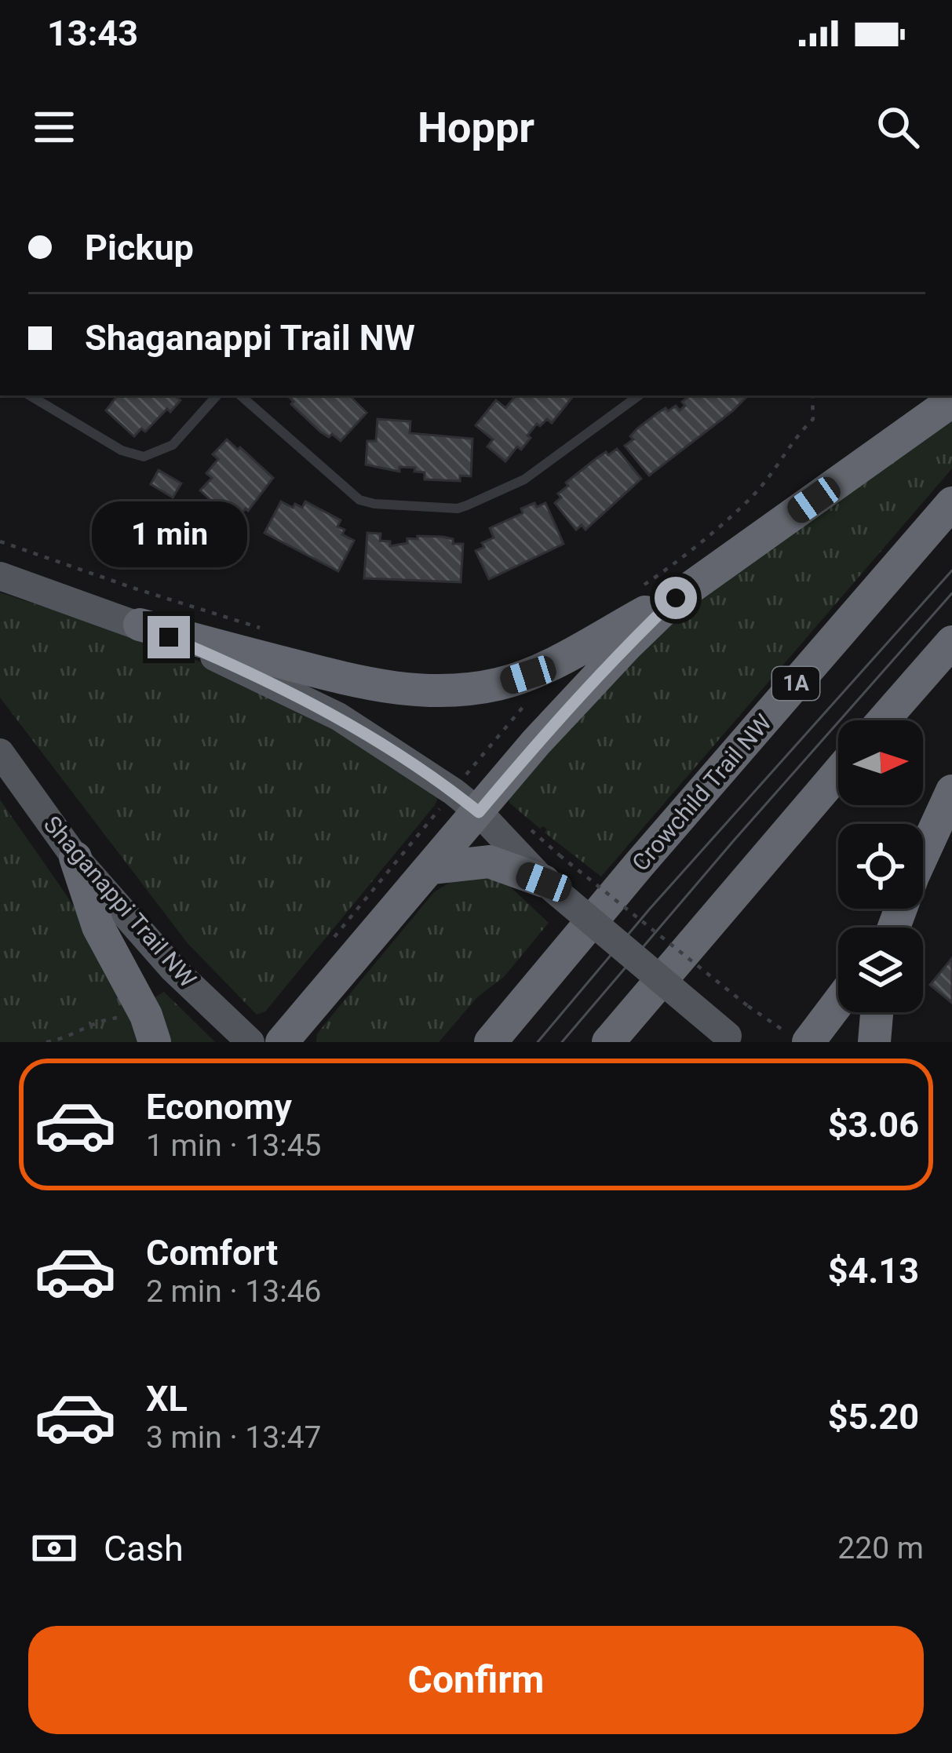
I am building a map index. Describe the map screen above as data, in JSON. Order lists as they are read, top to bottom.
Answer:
{
  "streets": {
    "highway": ["1A", "Crowchild Trail NW"],
    "main road": ["Shaganappi Trail NW"]
  },
  "north": "right",
  "page": {
    "status": "13:43",
    "header": "Hoppr",
    "banner": ["Pickup", "Shaganappi Trail NW"],
    "bubble": "1 min",
    "list": [
      {
        "name": "Economy",
        "note": "1 min · 13:45",
        "value": "$3.06"
      },
      {
        "name": "Comfort",
        "note": "2 min · 13:46",
        "value": "$4.13"
      },
      {
        "name": "XL",
        "note": "3 min · 13:47",
        "value": "$5.20"
      }
    ],
    "pay": ["Cash", "220 m"],
    "buttons": "Confirm"
  }
}
